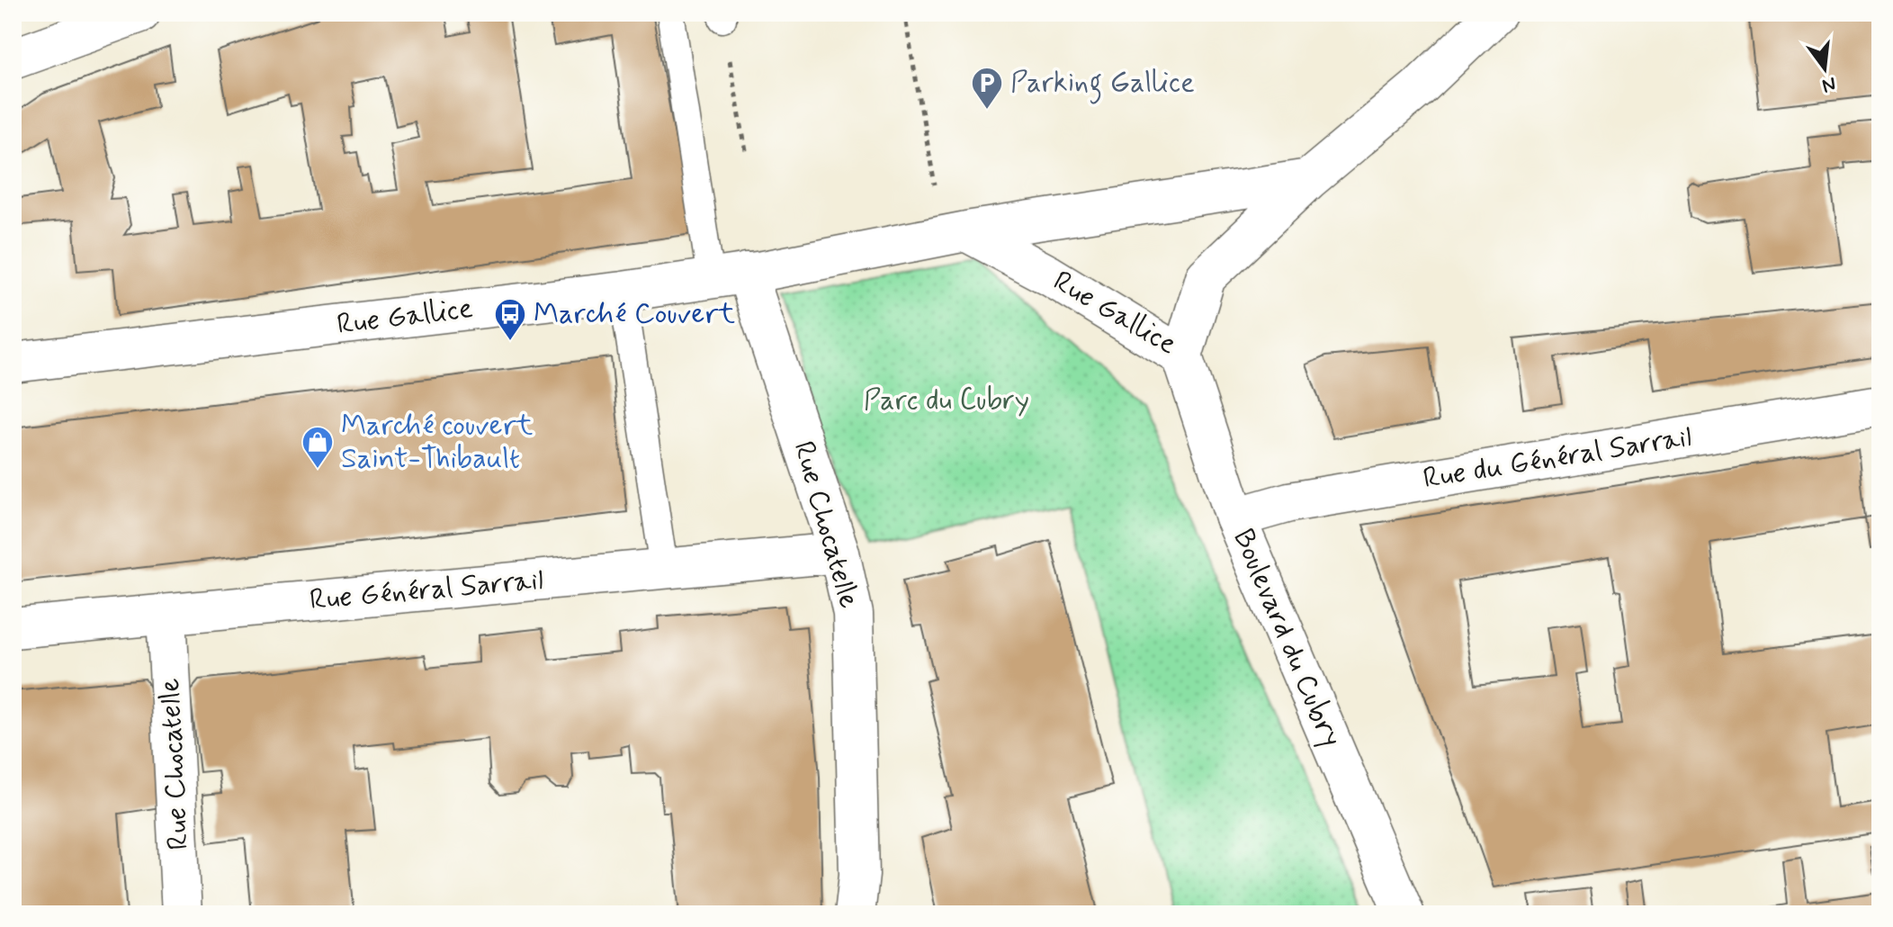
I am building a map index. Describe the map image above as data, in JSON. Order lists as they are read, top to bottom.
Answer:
{
  "streets": {
    "main road": [
      "Rue Gallice",
      "Rue du Général Sarrail",
      "Rue Chocatelle",
      "Rue Général Sarrail",
      "Boulevard du Cubry"
    ]
  },
  "crossings": [
    ["Rue Gallice", "Rue Chocatelle"],
    ["Rue Gallice", "Boulevard du Cubry"],
    ["Rue du Général Sarrail", "Boulevard du Cubry"],
    ["Rue Chocatelle", "Rue Général Sarrail"]
  ],
  "parks": ["Parc du Cubry"],
  "places": {
    "parking": ["Parking Gallice"],
    "bus stop": ["Marché Couvert"],
    "shop": ["Marché couvert Saint-Thibault"]
  },
  "north": "bottom"
}
